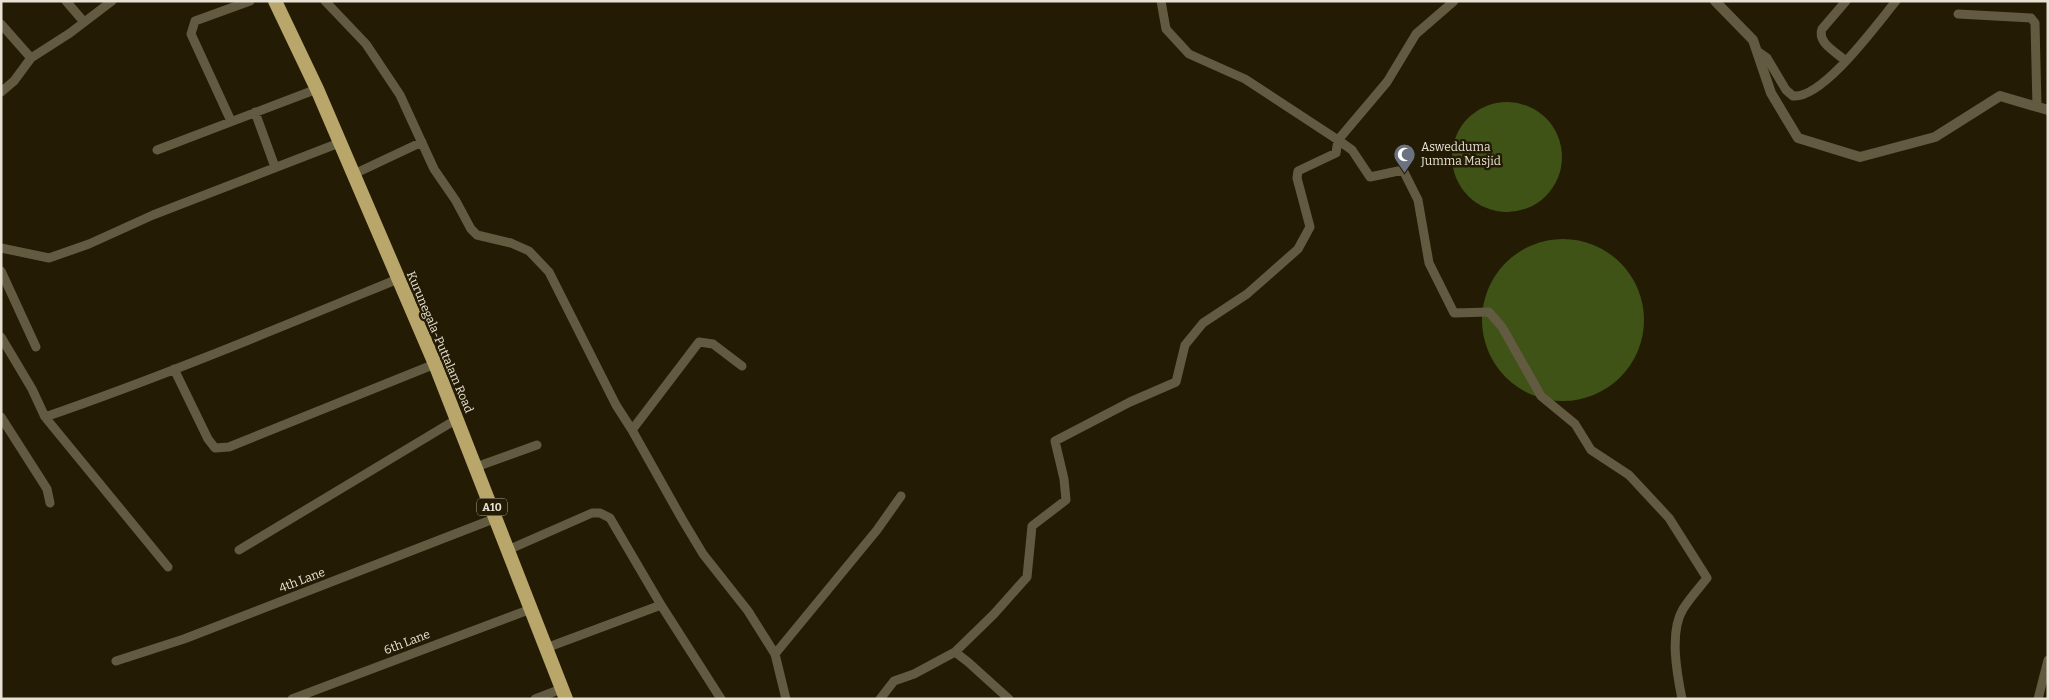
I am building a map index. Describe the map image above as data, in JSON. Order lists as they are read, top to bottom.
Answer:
{
  "streets": {
    "highway": ["Kurunegala-Puttalam Road", "A10"],
    "street": ["4th Lane", "6th Lane"]
  },
  "crossings": [
    ["Kurunegala-Puttalam Road", "4th Lane"],
    ["Kurunegala-Puttalam Road", "6th Lane"]
  ],
  "places": {
    "mosque": ["Aswedduma Jumma Masjid"]
  }
}
